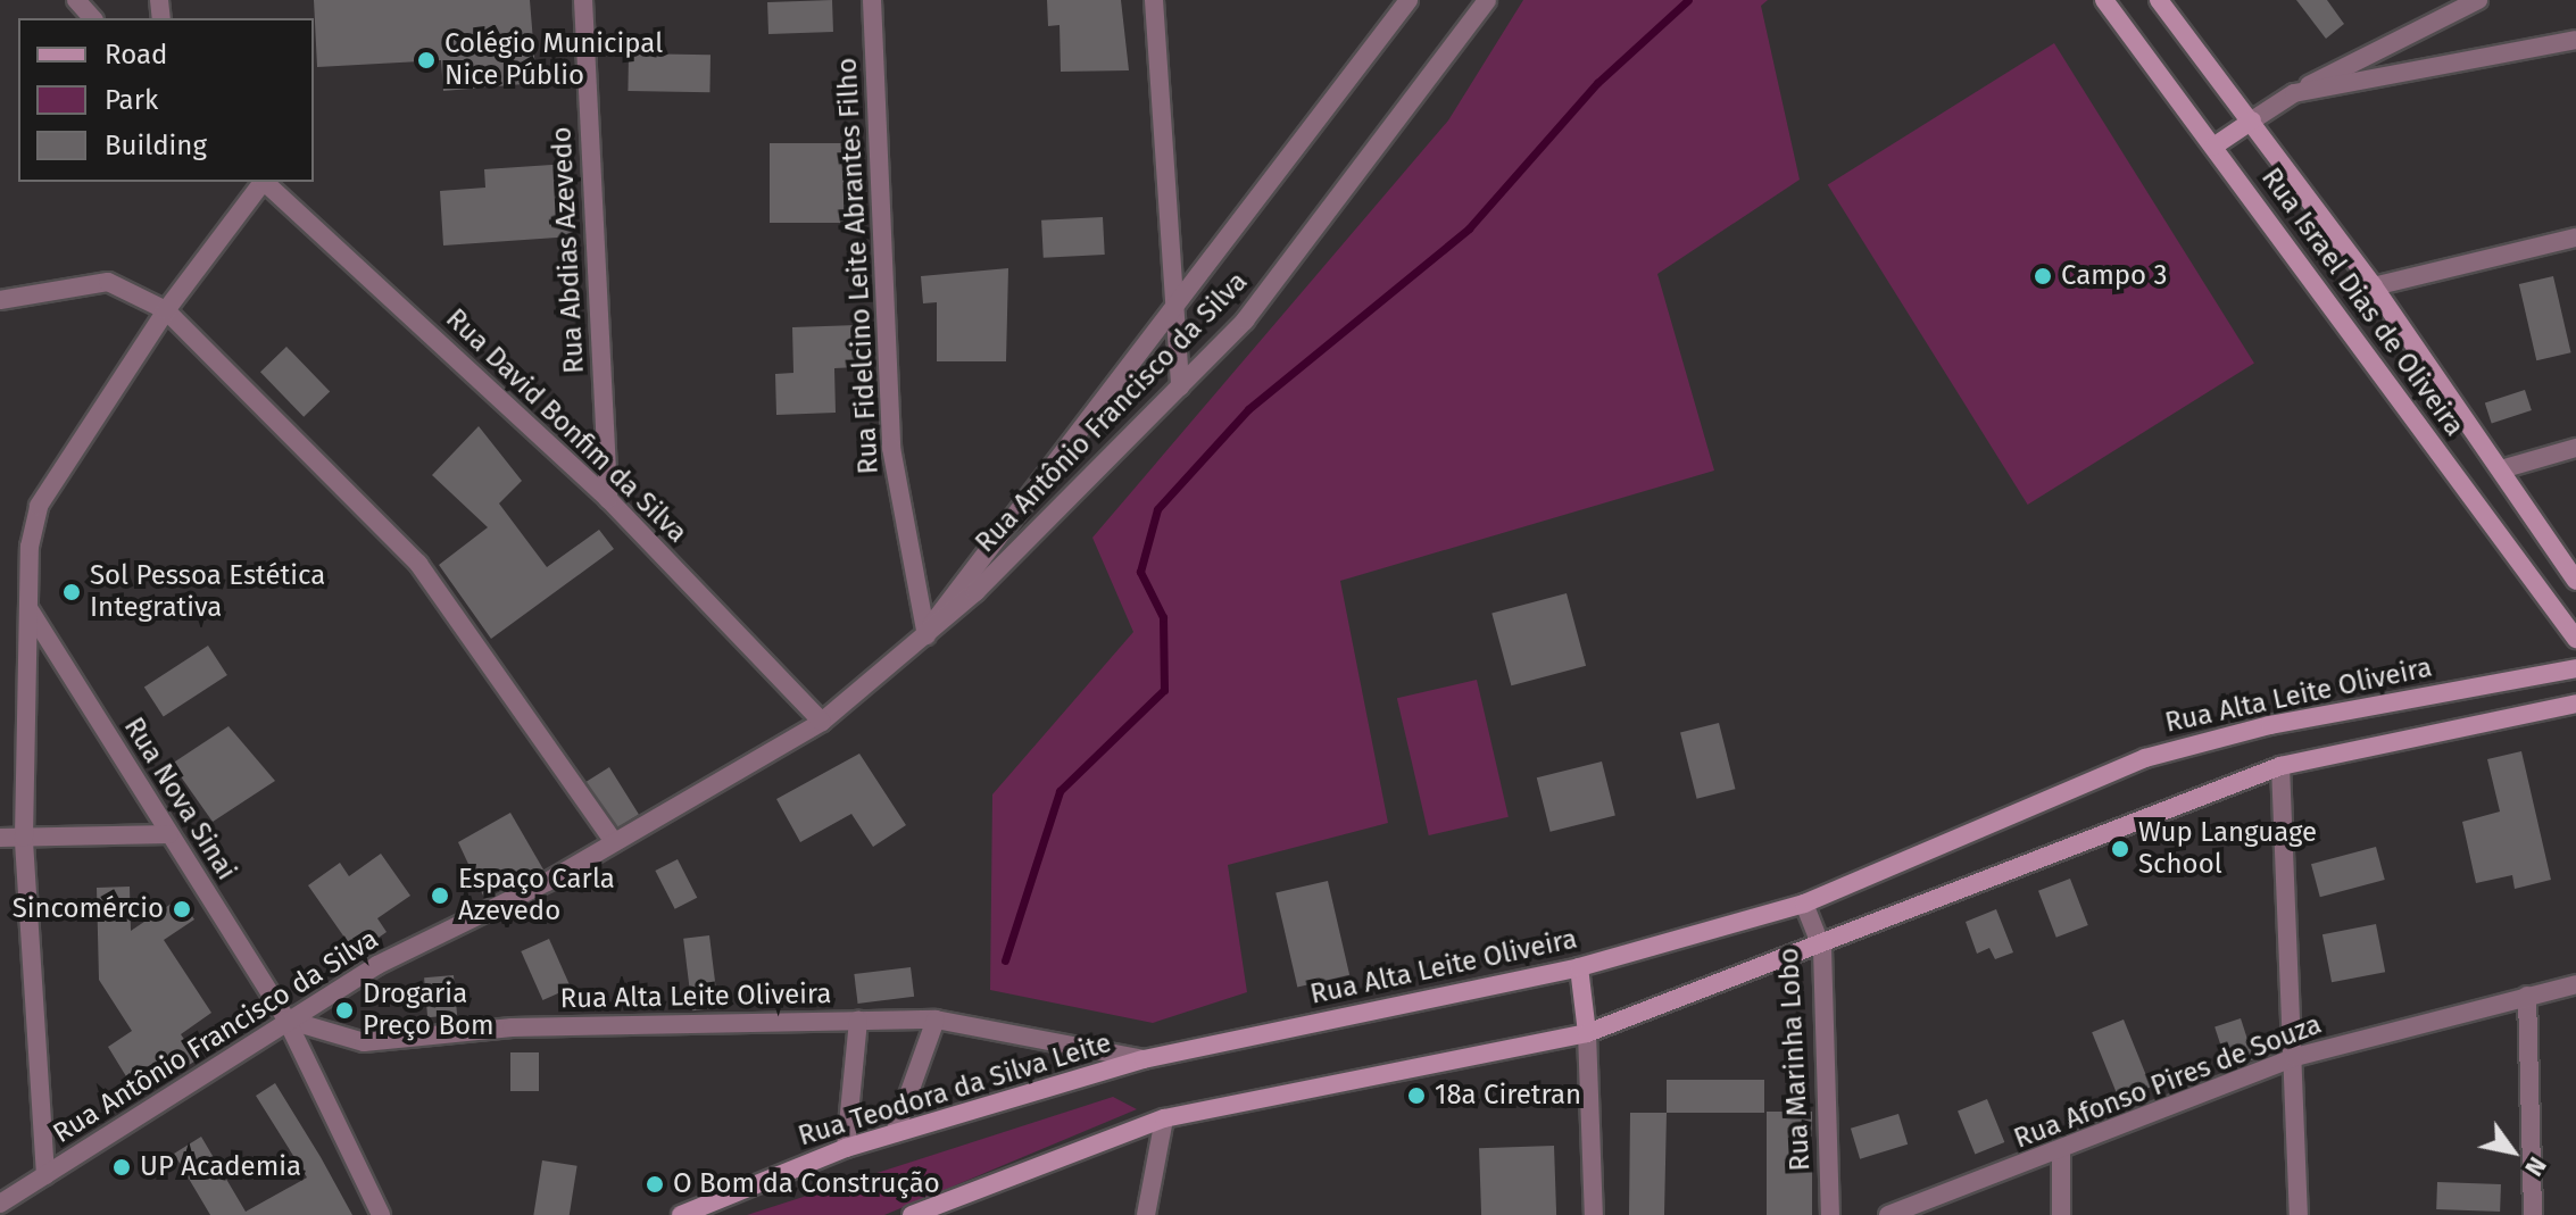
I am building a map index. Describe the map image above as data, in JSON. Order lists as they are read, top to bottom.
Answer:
{
  "streets": {
    "main road": ["Rua Israel Dias de Oliveira", "Rua Alta Leite Oliveira", "Rua Teodora da Silva Leite"],
    "street": [
      "Rua Abdias Azevedo",
      "Rua Fidelcino Leite Abrantes Filho",
      "Rua Antônio Francisco da Silva",
      "Rua David Bonfim da Silva",
      "Rua Nova Sinai",
      "Rua Marinha Lobo",
      "Rua Afonso Pires de Souza"
    ]
  },
  "crossings": [
    ["Rua Abdias Azevedo", "Rua David Bonfim da Silva"],
    ["Rua Fidelcino Leite Abrantes Filho", "Rua Antônio Francisco da Silva"],
    ["Rua Antônio Francisco da Silva", "Rua David Bonfim da Silva"],
    ["Rua Antônio Francisco da Silva", "Rua Alta Leite Oliveira"],
    ["Rua Antônio Francisco da Silva", "Rua Nova Sinai"],
    ["Rua Alta Leite Oliveira", "Rua Nova Sinai"],
    ["Rua Alta Leite Oliveira", "Rua Marinha Lobo"],
    ["Rua Alta Leite Oliveira", "Rua Teodora da Silva Leite"]
  ],
  "places": [
    "Colégio Municipal Nice Públio",
    "Campo 3",
    "Sol Pessoa Estética Integrativa",
    "Wup Language School",
    "Espaço Carla Azevedo",
    "Sincomércio",
    "Drogaria Preço Bom",
    "18a Ciretran",
    "UP Academia",
    "O Bom da Construção"
  ],
  "legend": ["Road", "Park", "Building"],
  "north": "bottom right"
}
